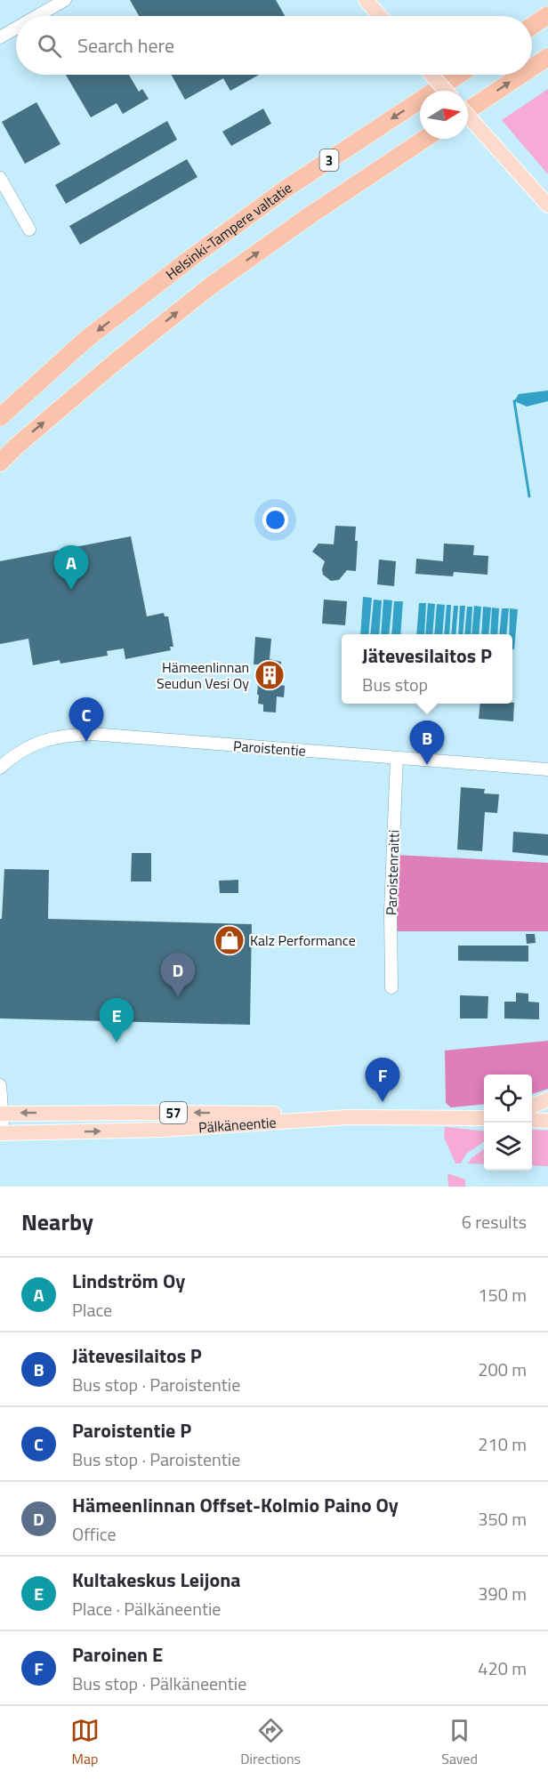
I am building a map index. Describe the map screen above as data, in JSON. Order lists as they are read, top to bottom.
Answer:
{
  "streets": {
    "highway": ["3", "Helsinki-Tampere valtatie"],
    "main road": ["57", "Pälkäneentie"],
    "street": ["Paroistentie", "Paroistenraitti"]
  },
  "crossings": [
    ["Paroistentie", "Paroistenraitti"]
  ],
  "places": {
    "building": ["Hämeenlinnan Seudun Vesi Oy"],
    "shop": ["Kalz Performance"]
  },
  "north": "right",
  "page": {
    "search": "Search here",
    "pins": [
      "A",
      "C",
      "B",
      "D",
      "E",
      "F"
    ],
    "popup": ["Jätevesilaitos P", "Bus stop"],
    "heading": ["Nearby", "6 results"],
    "list": [
      {
        "mark": "A",
        "name": "Lindström Oy",
        "note": "Place",
        "value": "150 m"
      },
      {
        "mark": "B",
        "name": "Jätevesilaitos P",
        "note": "Bus stop · Paroistentie",
        "value": "200 m"
      },
      {
        "mark": "C",
        "name": "Paroistentie P",
        "note": "Bus stop · Paroistentie",
        "value": "210 m"
      },
      {
        "mark": "D",
        "name": "Hämeenlinnan Offset-Kolmio Paino Oy",
        "note": "Office",
        "value": "350 m"
      },
      {
        "mark": "E",
        "name": "Kultakeskus Leijona",
        "note": "Place · Pälkäneentie",
        "value": "390 m"
      },
      {
        "mark": "F",
        "name": "Paroinen E",
        "note": "Bus stop · Pälkäneentie",
        "value": "420 m"
      }
    ],
    "nav": ["Map", "Directions", "Saved"]
  }
}
